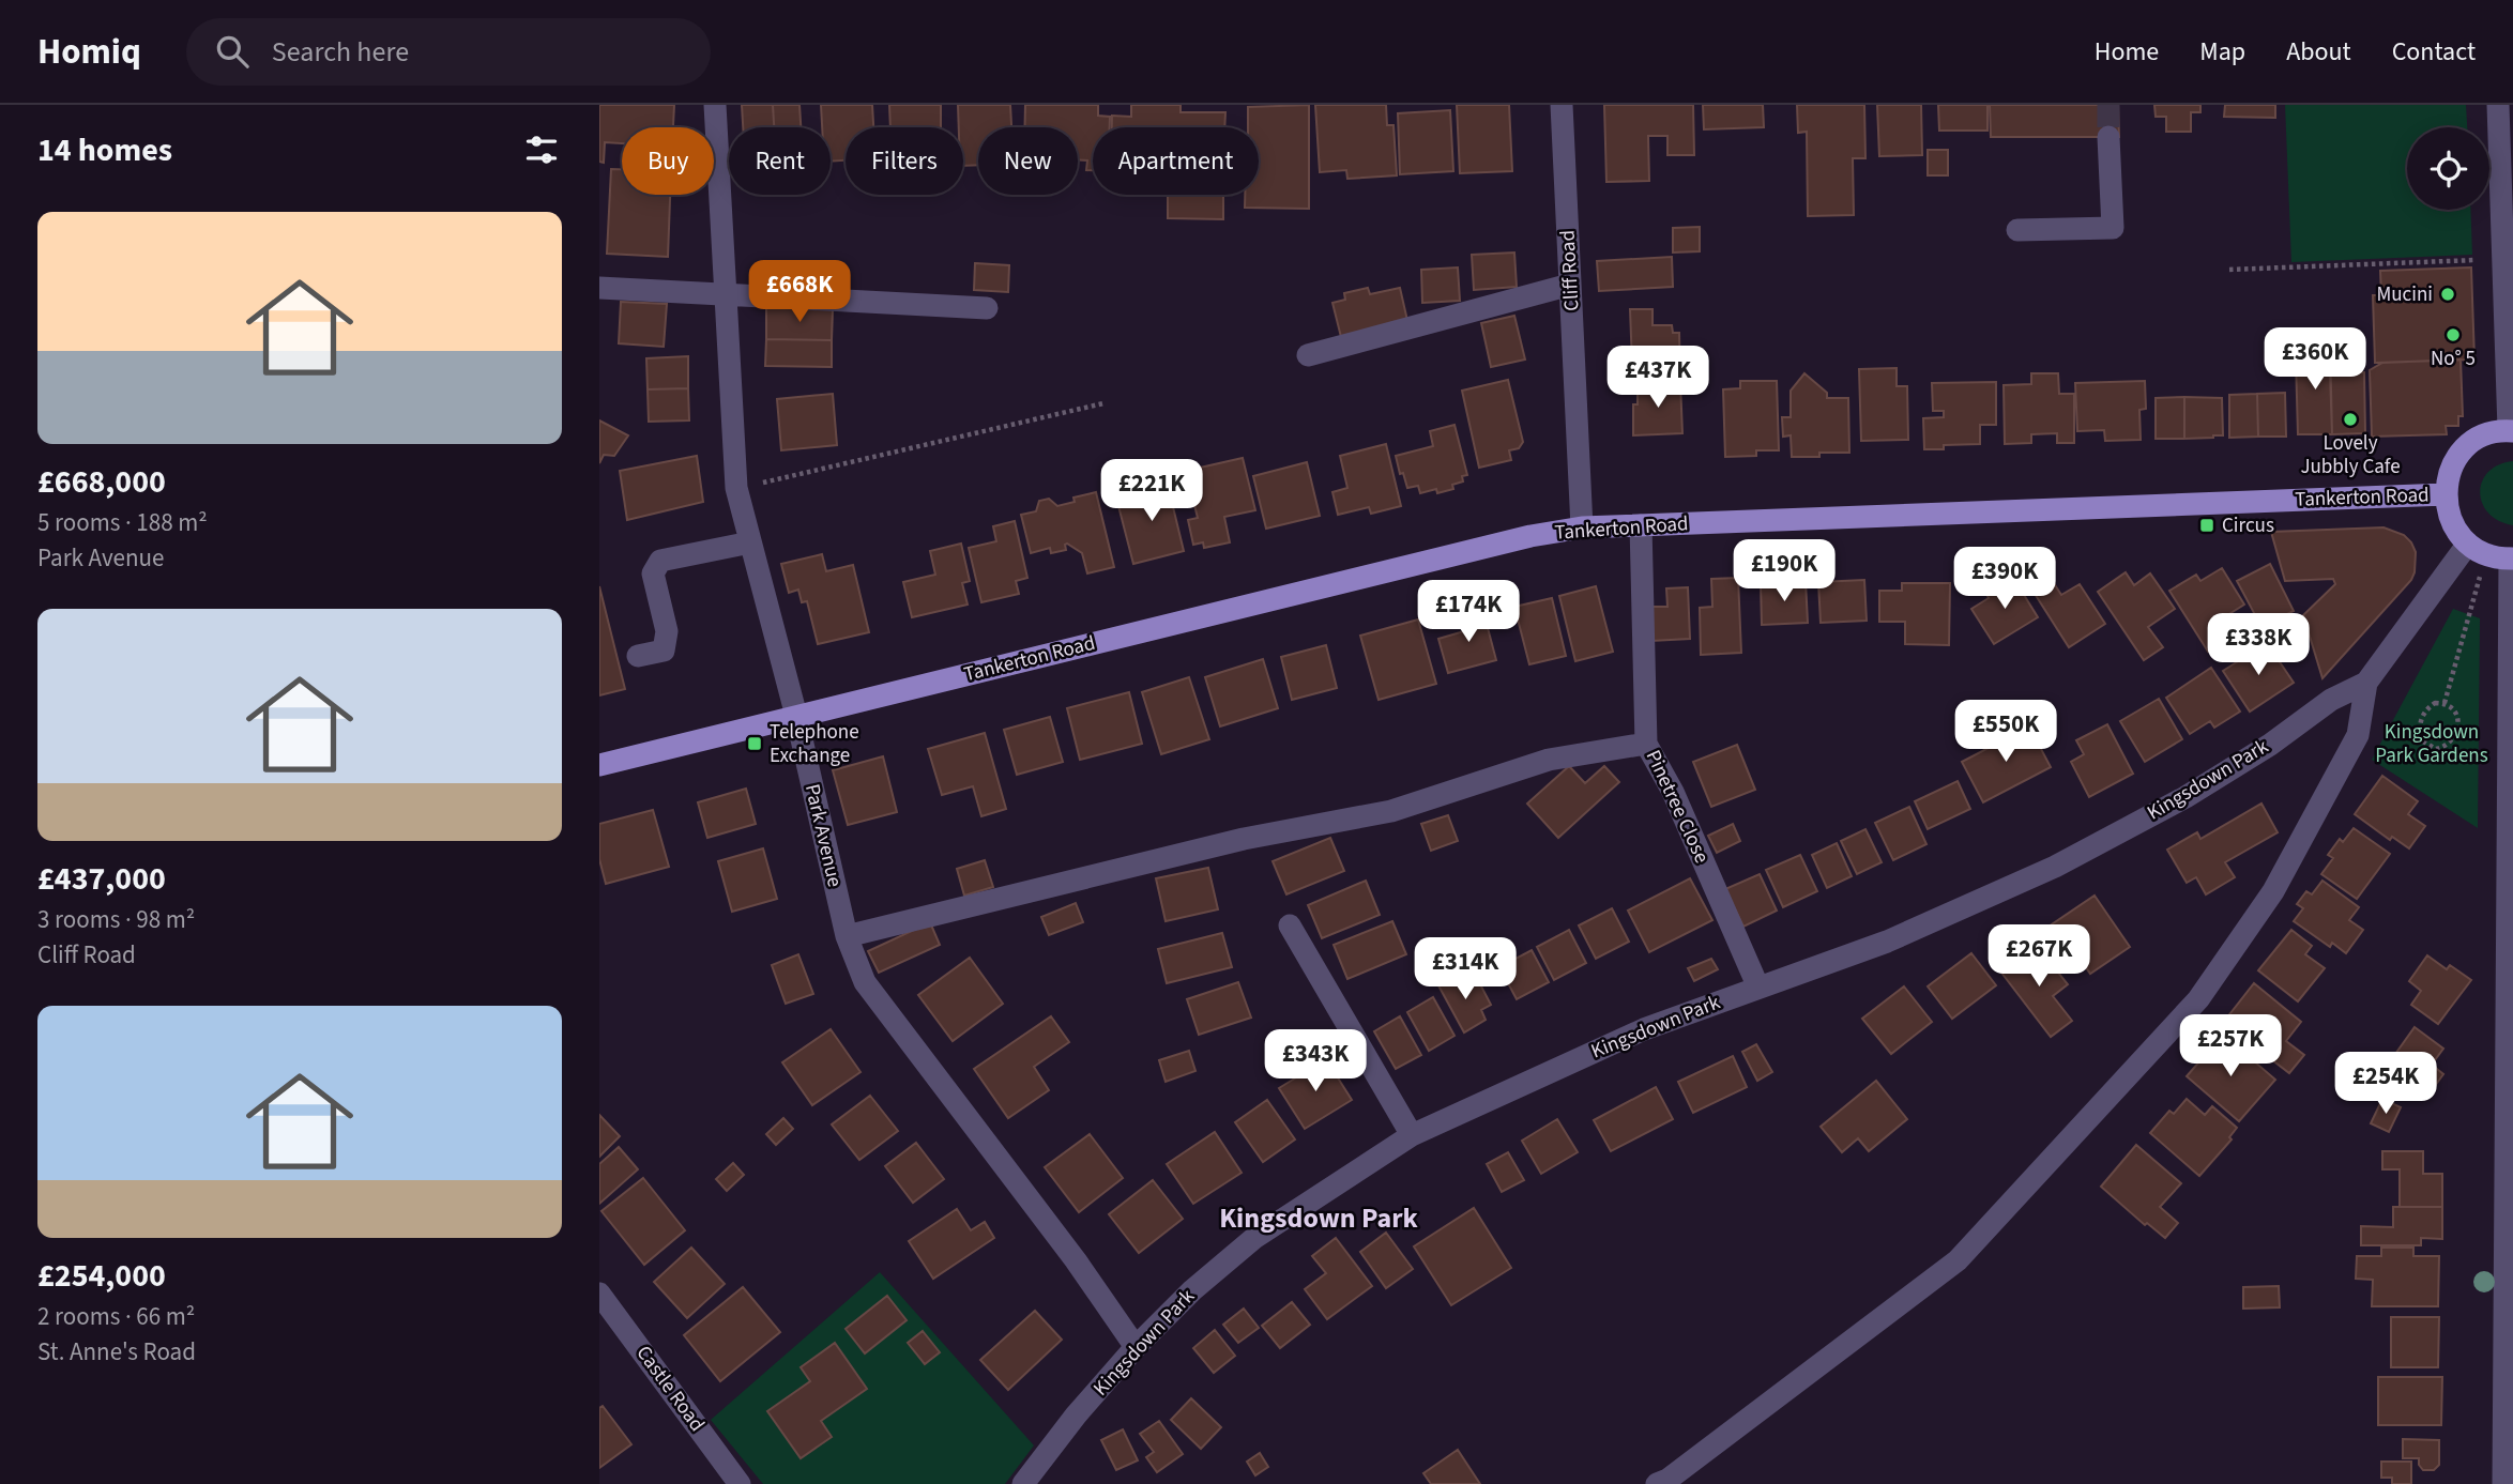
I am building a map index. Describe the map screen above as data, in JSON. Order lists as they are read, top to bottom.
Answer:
{
  "streets": {
    "main road": ["Tankerton Road"],
    "street": [
      "Cliff Road",
      "Kingsdown Park",
      "Pinetree Close",
      "Park Avenue",
      "Castle Road"
    ]
  },
  "crossings": [
    ["Cliff Road", "Tankerton Road"],
    ["Tankerton Road", "Kingsdown Park"],
    ["Tankerton Road", "Pinetree Close"],
    ["Tankerton Road", "Park Avenue"],
    ["Kingsdown Park", "Pinetree Close"],
    ["Kingsdown Park", "Park Avenue"]
  ],
  "districts": ["Kingsdown Park"],
  "parks": ["Kingsdown Park Gardens"],
  "places": {
    "other": ["Mucini", "No° 5", "Lovely Jubbly Cafe"],
    "transit": ["Circus", "Telephone Exchange"]
  },
  "page": {
    "header": "Homiq",
    "search": "Search here",
    "nav": [
      "Home",
      "Map",
      "About",
      "Contact"
    ],
    "heading": "14 homes",
    "chip": [
      "Buy",
      "Rent",
      "Filters",
      "New",
      "Apartment"
    ],
    "list": [
      {
        "name": "£668,000",
        "note": "5 rooms · 188 m² · Park Avenue"
      },
      {
        "name": "£437,000",
        "note": "3 rooms · 98 m² · Cliff Road"
      },
      {
        "name": "£254,000",
        "note": "2 rooms · 66 m² · St. Anne's Road"
      }
    ],
    "price": [
      "£668K",
      "£360K",
      "£437K",
      "£221K",
      "£190K",
      "£390K",
      "£174K",
      "£338K",
      "£550K",
      "£267K",
      "£314K",
      "£257K",
      "£343K",
      "£254K"
    ]
  }
}
